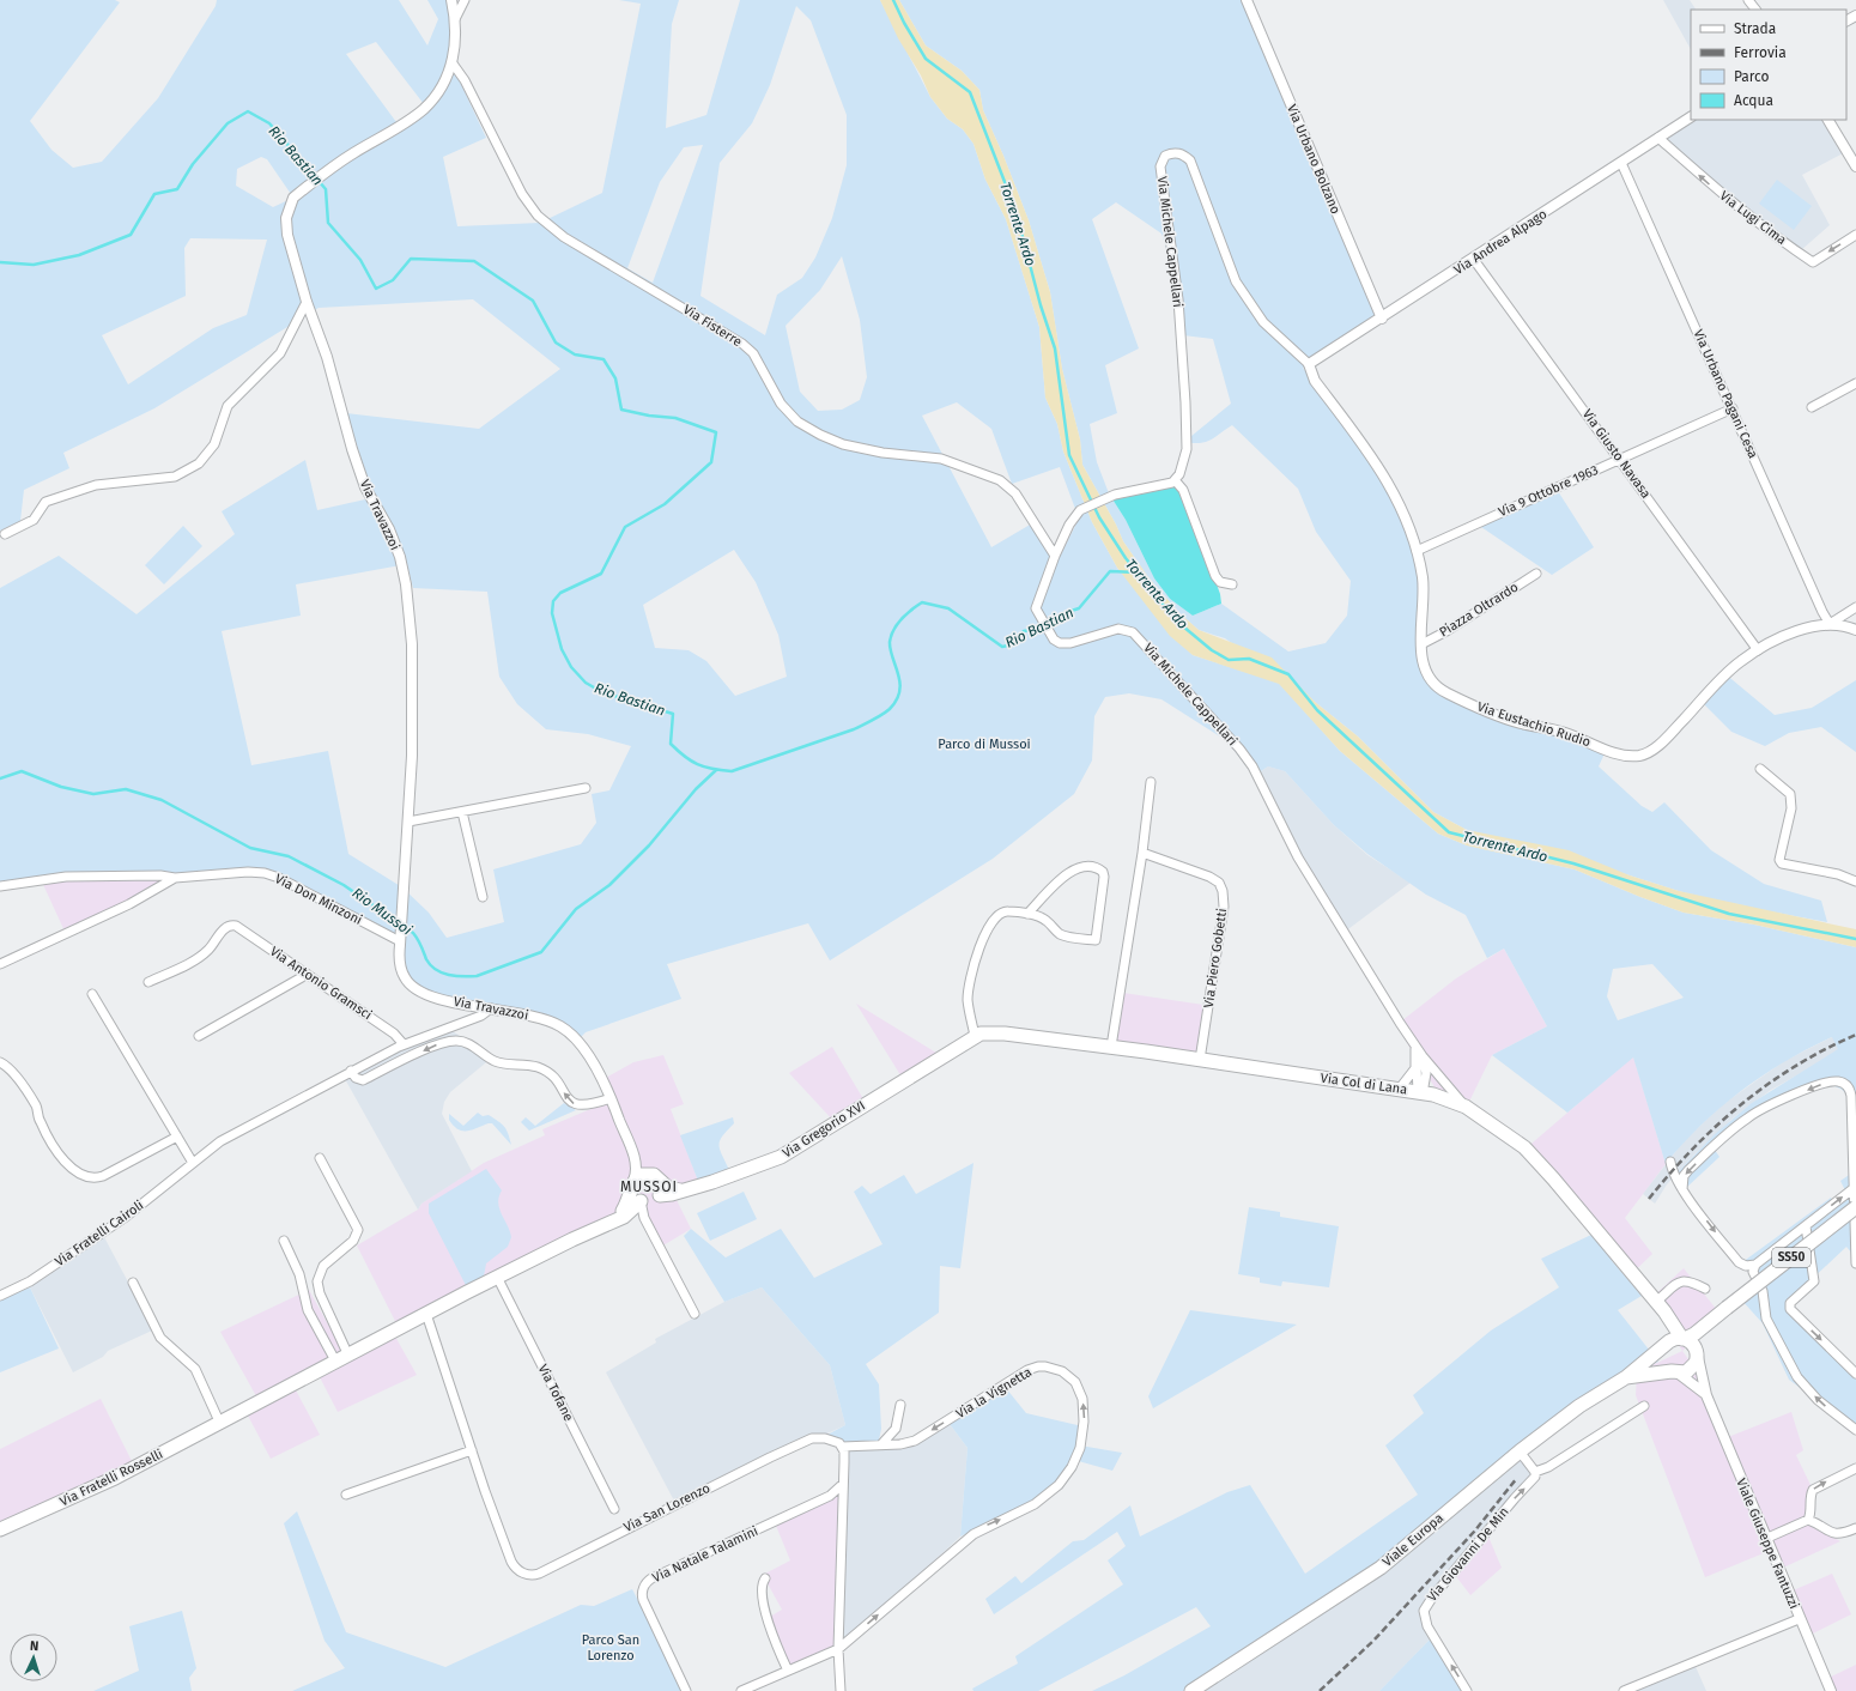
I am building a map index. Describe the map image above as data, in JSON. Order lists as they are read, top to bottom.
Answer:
{
  "streets": {
    "main road": [
      "Via Col di Lana",
      "Via Gregorio XVI",
      "SS50",
      "Via Fratelli Rosselli",
      "Viale Europa"
    ],
    "street": [
      "Via Urbano Bolzano",
      "Via Lugi Cima",
      "Via Michele Cappellari",
      "Via Andrea Alpago",
      "Via Fisterre",
      "Via Urbano Pagani Cesa",
      "Via Giusto Navasa",
      "Via 9 Ottobre 1963",
      "Via Travazzoi",
      "Piazza Oltrardo",
      "Via Eustachio Rudio",
      "Via Don Minzoni",
      "Via Piero Gobetti",
      "Via Antonio Gramsci",
      "Via Fratelli Cairoli",
      "Via Tofane",
      "Via la Vignetta",
      "Via San Lorenzo",
      "Viale Giuseppe Fantuzzi",
      "Via Natale Talamini",
      "Via Giovanni De Min"
    ]
  },
  "crossings": [
    ["Via Urbano Bolzano", "Via Andrea Alpago"],
    ["Via Lugi Cima", "Via Andrea Alpago"],
    ["Via Michele Cappellari", "Via Andrea Alpago"],
    ["Via Michele Cappellari", "Via Fisterre"],
    ["Via Michele Cappellari", "Via Eustachio Rudio"],
    ["Via Michele Cappellari", "Via Col di Lana"],
    ["Via Andrea Alpago", "Via Urbano Pagani Cesa"],
    ["Via Andrea Alpago", "Via Giusto Navasa"],
    ["Via Andrea Alpago", "Via Eustachio Rudio"],
    ["Via Fisterre", "Via Travazzoi"],
    ["Via Urbano Pagani Cesa", "Via 9 Ottobre 1963"],
    ["Via Urbano Pagani Cesa", "Via Eustachio Rudio"],
    ["Via Giusto Navasa", "Via 9 Ottobre 1963"],
    ["Via Giusto Navasa", "Via Eustachio Rudio"],
    ["Via 9 Ottobre 1963", "Via Eustachio Rudio"],
    ["Via Travazzoi", "Via Don Minzoni"],
    ["Via Travazzoi", "Via Fratelli Cairoli"],
    ["Piazza Oltrardo", "Via Eustachio Rudio"],
    ["Via Piero Gobetti", "Via Col di Lana"],
    ["Via Antonio Gramsci", "Via Fratelli Cairoli"],
    ["Via Col di Lana", "Via Gregorio XVI"],
    ["Via Col di Lana", "Viale Europa"],
    ["Via Col di Lana", "Viale Giuseppe Fantuzzi"],
    ["Via la Vignetta", "Via San Lorenzo"],
    ["Via Fratelli Rosselli", "Via San Lorenzo"],
    ["Viale Europa", "Viale Giuseppe Fantuzzi"]
  ],
  "one_way": ["Via Lugi Cima", "Via Giovanni De Min"],
  "districts": ["MUSSOI"],
  "water": ["Rio Bastian", "Torrente Ardo", "Rio Mussoi"],
  "parks": ["Parco di Mussoi", "Parco San Lorenzo"],
  "legend": [
    "Strada",
    "Ferrovia",
    "Parco",
    "Acqua"
  ],
  "north": "top"
}
